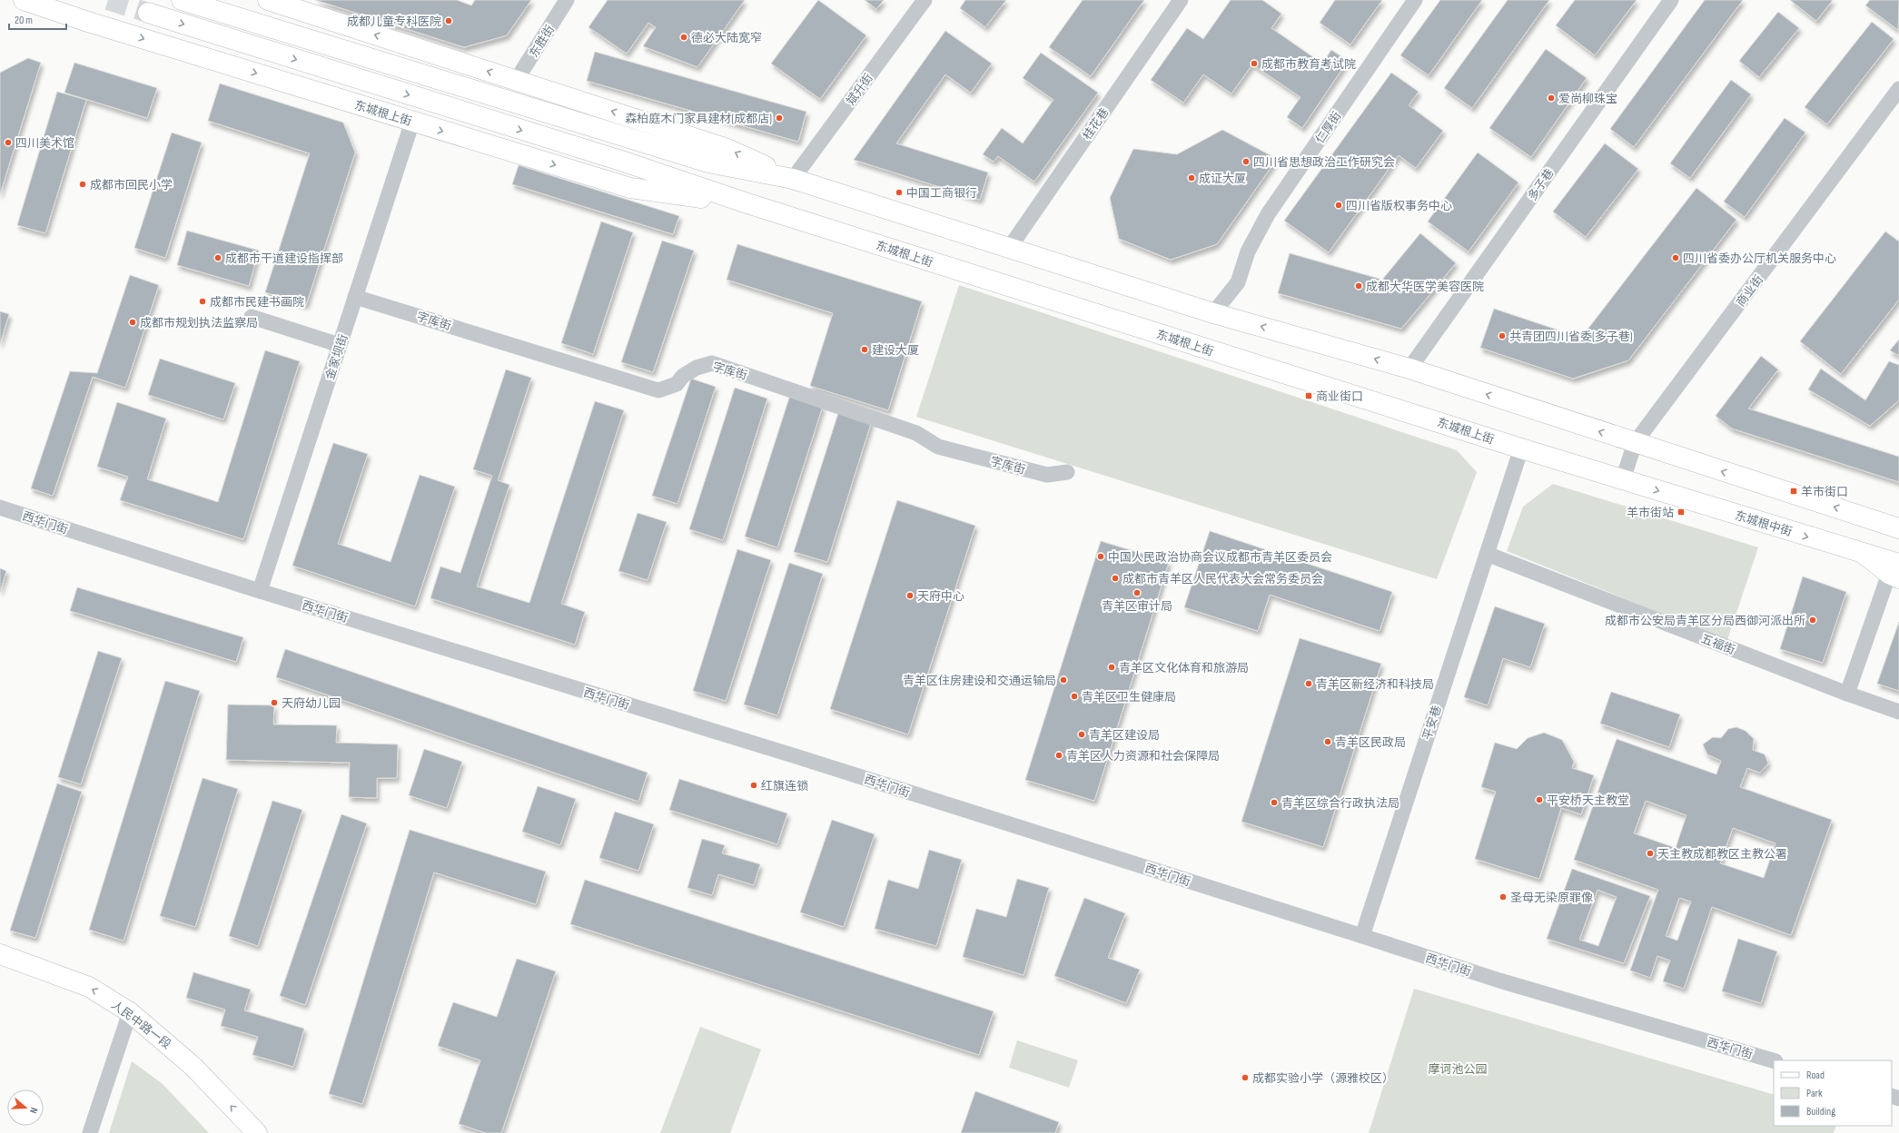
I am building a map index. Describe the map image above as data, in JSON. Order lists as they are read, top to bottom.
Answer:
{
  "streets": {
    "main road": ["东城根上街", "东城根中街", "人民中路一段"],
    "street": [
      "东胜街",
      "斌升街",
      "桂花巷",
      "仁厚街",
      "多子巷",
      "商业街",
      "字库街",
      "金家坝街",
      "西华门街",
      "五福街",
      "平安巷"
    ]
  },
  "crossings": [
    ["东城根上街", "商业街"],
    ["东城根上街", "金家坝街"],
    ["东城根上街", "东城根中街"],
    ["东城根上街", "平安巷"],
    ["商业街", "东城根中街"],
    ["字库街", "金家坝街"],
    ["金家坝街", "西华门街"],
    ["西华门街", "平安巷"],
    ["五福街", "平安巷"]
  ],
  "one_way": ["人民中路一段"],
  "parks": ["摩诃池公园"],
  "places": {
    "other": [
      "成都儿童专科医院",
      "德必大陆宽窄",
      "成都市教育考试院",
      "爱尚柳珠宝",
      "森柏庭木门家具建材(成都店)",
      "四川美术馆",
      "四川省思想政治工作研究会",
      "成证大厦",
      "成都市回民小学",
      "中国工商银行",
      "四川省版权事务中心",
      "成都市干道建设指挥部",
      "四川省委办公厅机关服务中心",
      "成都大华医学美容医院",
      "成都市民建书画院",
      "成都市规划执法监察局",
      "共青团四川省委(多子巷)",
      "建设大厦",
      "中国人民政治协商会议成都市青羊区委员会",
      "成都市青羊区人民代表大会常务委员会",
      "青羊区审计局",
      "天府中心",
      "成都市公安局青羊区分局西御河派出所",
      "青羊区文化体育和旅游局",
      "青羊区住房建设和交通运输局",
      "青羊区新经济和科技局",
      "青羊区卫生健康局",
      "天府幼儿园",
      "青羊区建设局",
      "青羊区民政局",
      "青羊区人力资源和社会保障局",
      "红旗连锁",
      "平安桥天主教堂",
      "青羊区综合行政执法局",
      "天主教成都教区主教公署",
      "圣母无染原罪像",
      "成都实验小学（源雅校区）"
    ],
    "transit": ["商业街口", "羊市街口", "羊市街站"]
  },
  "legend": ["Road", "Park", "Building"],
  "scale_bar": "20 m",
  "north": "right"
}
